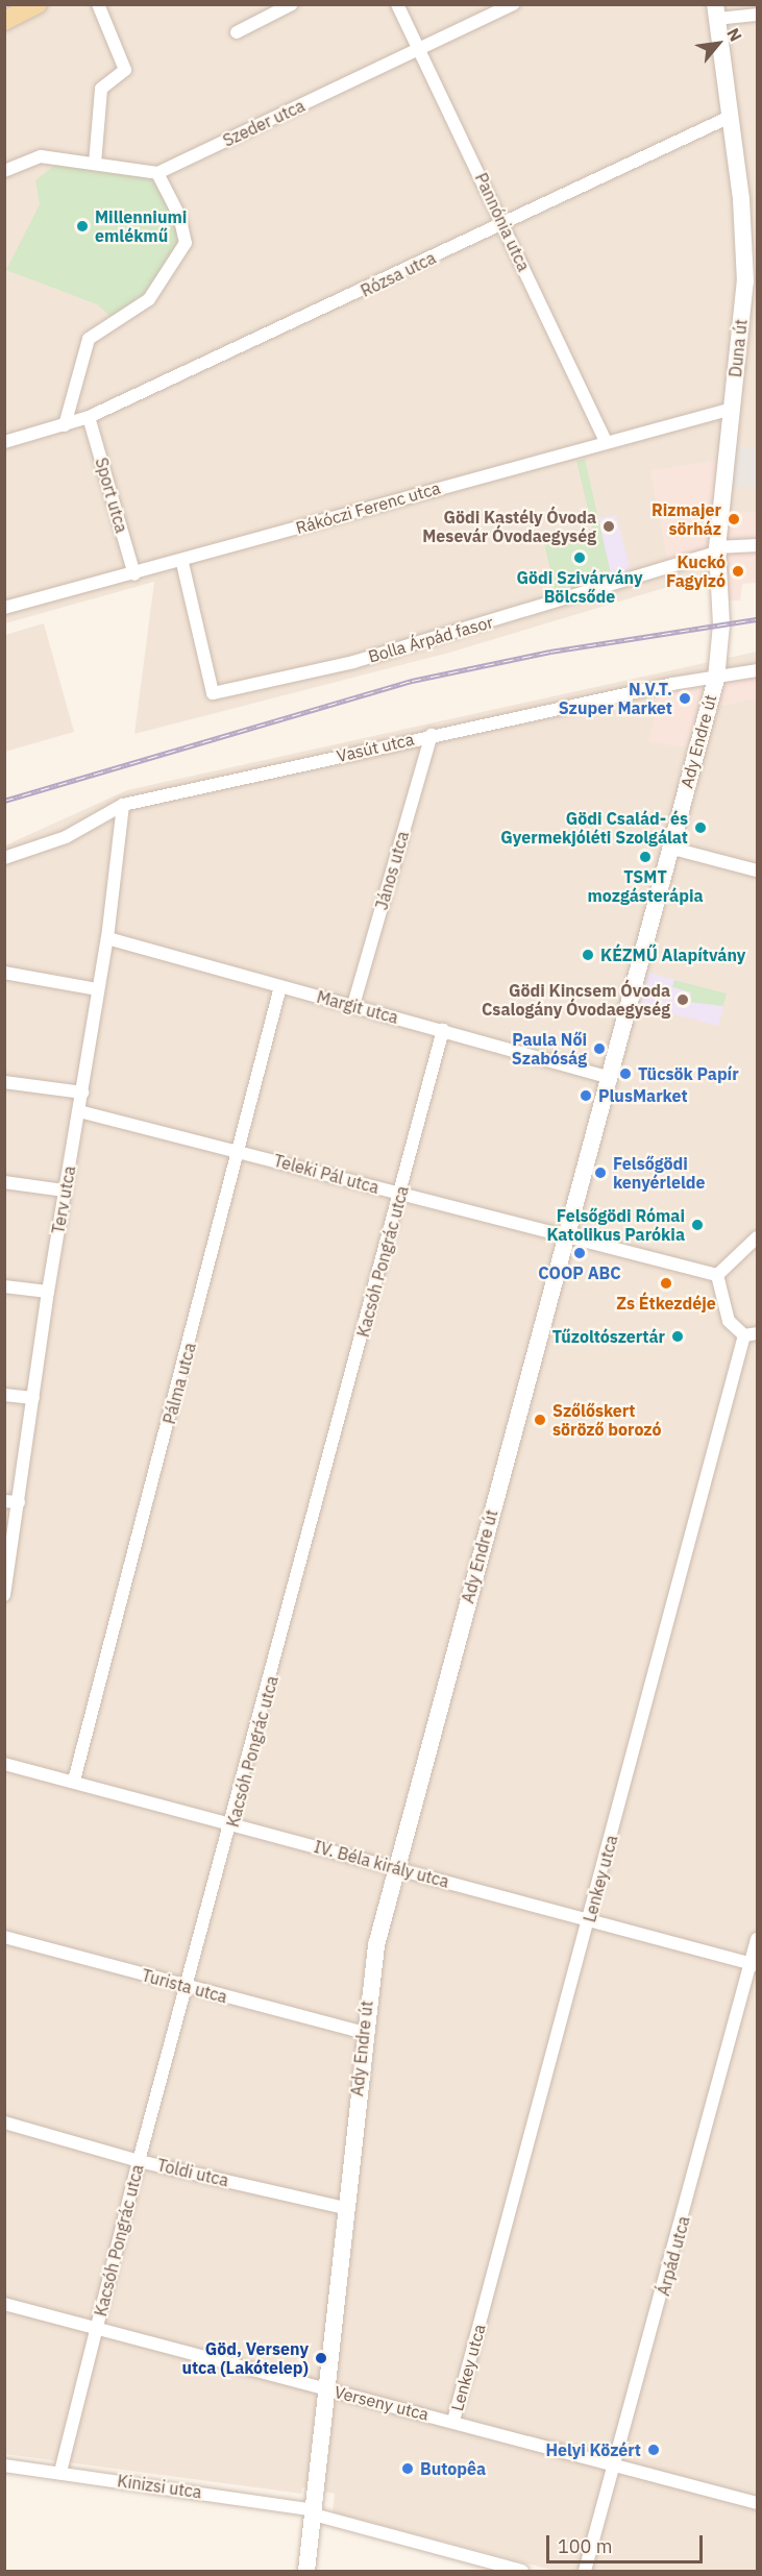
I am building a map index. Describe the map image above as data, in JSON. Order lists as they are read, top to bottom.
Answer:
{
  "streets": {
    "street": [
      "Szeder utca",
      "Pannónia utca",
      "Rózsa utca",
      "Duna út",
      "Sport utca",
      "Rákóczi Ferenc utca",
      "Bolla Árpád fasor",
      "Ady Endre út",
      "Vasút utca",
      "János utca",
      "Margit utca",
      "Teleki Pál utca",
      "Terv utca",
      "Kacsóh Pongrác utca",
      "Pálma utca",
      "IV. Béla király utca",
      "Lenkey utca",
      "Turista utca",
      "Toldi utca",
      "Árpád utca",
      "Verseny utca",
      "Kinizsi utca"
    ]
  },
  "crossings": [
    ["Szeder utca", "Pannónia utca"],
    ["Pannónia utca", "Rózsa utca"],
    ["Pannónia utca", "Rákóczi Ferenc utca"],
    ["Rózsa utca", "Duna út"],
    ["Rózsa utca", "Sport utca"],
    ["Duna út", "Rákóczi Ferenc utca"],
    ["Duna út", "Bolla Árpád fasor"],
    ["Duna út", "Ady Endre út"],
    ["Sport utca", "Rákóczi Ferenc utca"],
    ["Rákóczi Ferenc utca", "Bolla Árpád fasor"],
    ["Ady Endre út", "Vasút utca"],
    ["Ady Endre út", "Margit utca"],
    ["Ady Endre út", "Teleki Pál utca"],
    ["Ady Endre út", "IV. Béla király utca"],
    ["Ady Endre út", "Turista utca"],
    ["Ady Endre út", "Toldi utca"],
    ["Ady Endre út", "Verseny utca"],
    ["Ady Endre út", "Kinizsi utca"],
    ["Vasút utca", "János utca"],
    ["Vasút utca", "Terv utca"],
    ["János utca", "Margit utca"],
    ["Margit utca", "Terv utca"],
    ["Margit utca", "Kacsóh Pongrác utca"],
    ["Margit utca", "Pálma utca"],
    ["Teleki Pál utca", "Terv utca"],
    ["Teleki Pál utca", "Kacsóh Pongrác utca"],
    ["Teleki Pál utca", "Pálma utca"],
    ["Kacsóh Pongrác utca", "IV. Béla király utca"],
    ["Kacsóh Pongrác utca", "Turista utca"],
    ["Kacsóh Pongrác utca", "Toldi utca"],
    ["Kacsóh Pongrác utca", "Verseny utca"],
    ["Kacsóh Pongrác utca", "Kinizsi utca"],
    ["Pálma utca", "IV. Béla király utca"],
    ["IV. Béla király utca", "Lenkey utca"],
    ["IV. Béla király utca", "Árpád utca"],
    ["Lenkey utca", "Verseny utca"],
    ["Árpád utca", "Verseny utca"]
  ],
  "places": [
    "Millenniumi emlékmű",
    "Rizmajer sörház",
    "Gödi Kastély Óvoda Mesevár Óvodaegység",
    "Gödi Szivárvány Bölcsőde",
    "Kuckó Fagyizó",
    "N.V.T. Szuper Market",
    "Gödi Család- és Gyermekjóléti Szolgálat",
    "TSMT mozgásterápia",
    "KÉZMŰ Alapítvány",
    "Gödi Kincsem Óvoda Csalogány Óvodaegység",
    "Paula Női Szabóság",
    "Tücsök Papír",
    "PlusMarket",
    "Felsőgödi kenyérlelde",
    "Felsőgödi Római Katolikus Parókia",
    "COOP ABC",
    "Zs Étkezdéje",
    "Tűzoltószertár",
    "Szőlőskert söröző borozó",
    "Göd, Verseny utca (Lakótelep)",
    "Helyi Közért",
    "Butopêa"
  ],
  "scale_bar": "100 m",
  "north": "top right"
}
